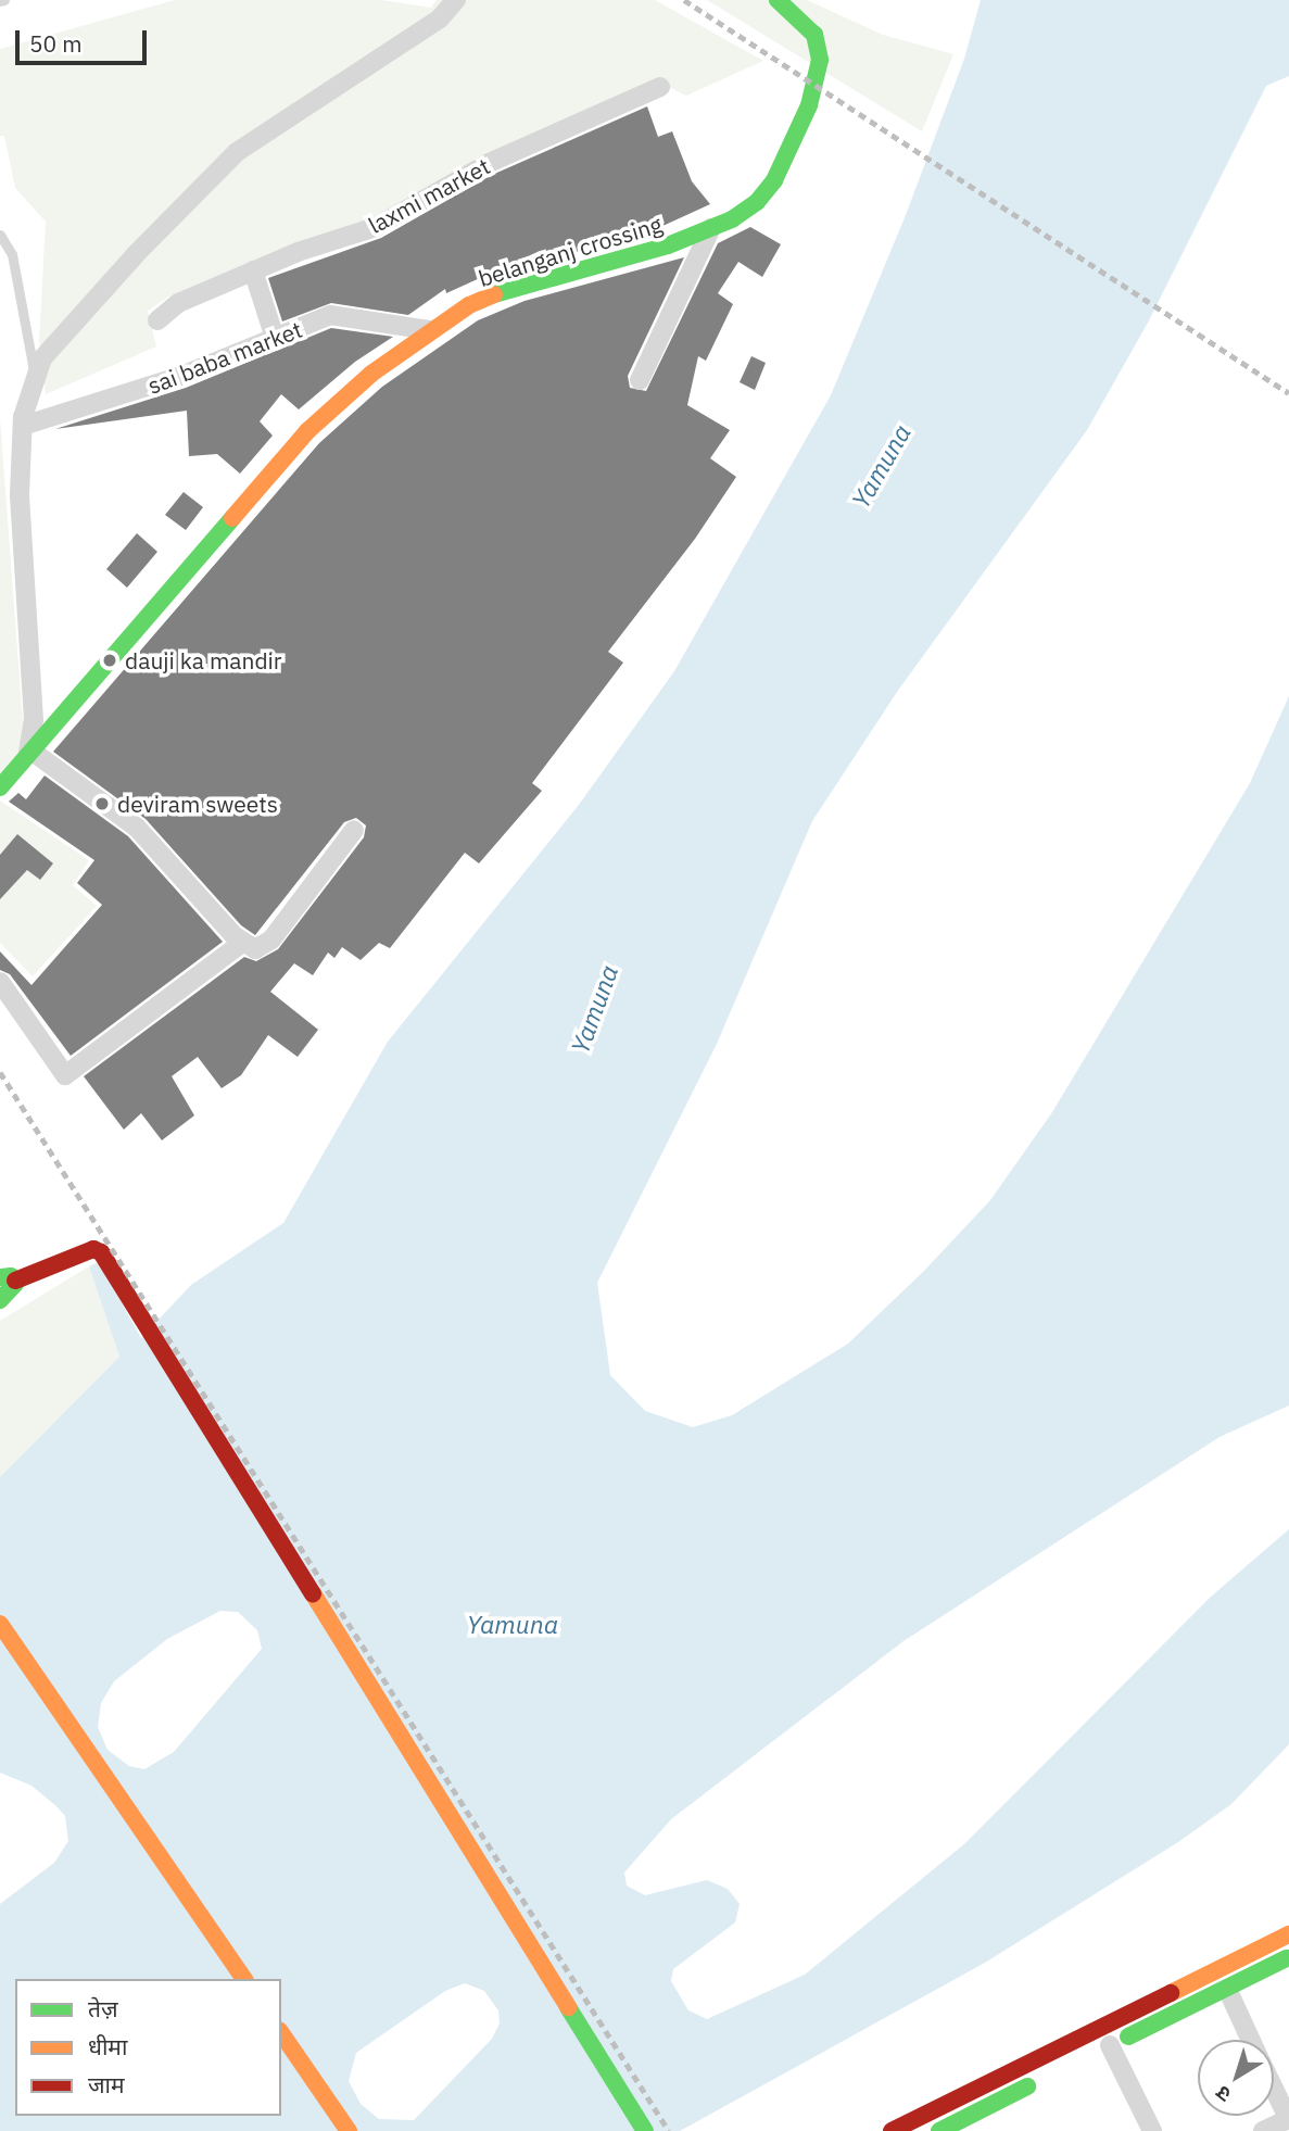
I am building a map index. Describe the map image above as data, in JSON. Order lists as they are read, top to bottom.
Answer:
{
  "streets": {
    "street": ["laxmi market", "belanganj crossing", "sai baba market"]
  },
  "crossings": [
    ["belanganj crossing", "sai baba market"]
  ],
  "water": ["Yamuna"],
  "places": ["dauji ka mandir", "deviram sweets"],
  "legend": ["तेज़", "धीमा", "जाम"],
  "scale_bar": "50 m",
  "north": "bottom left"
}
